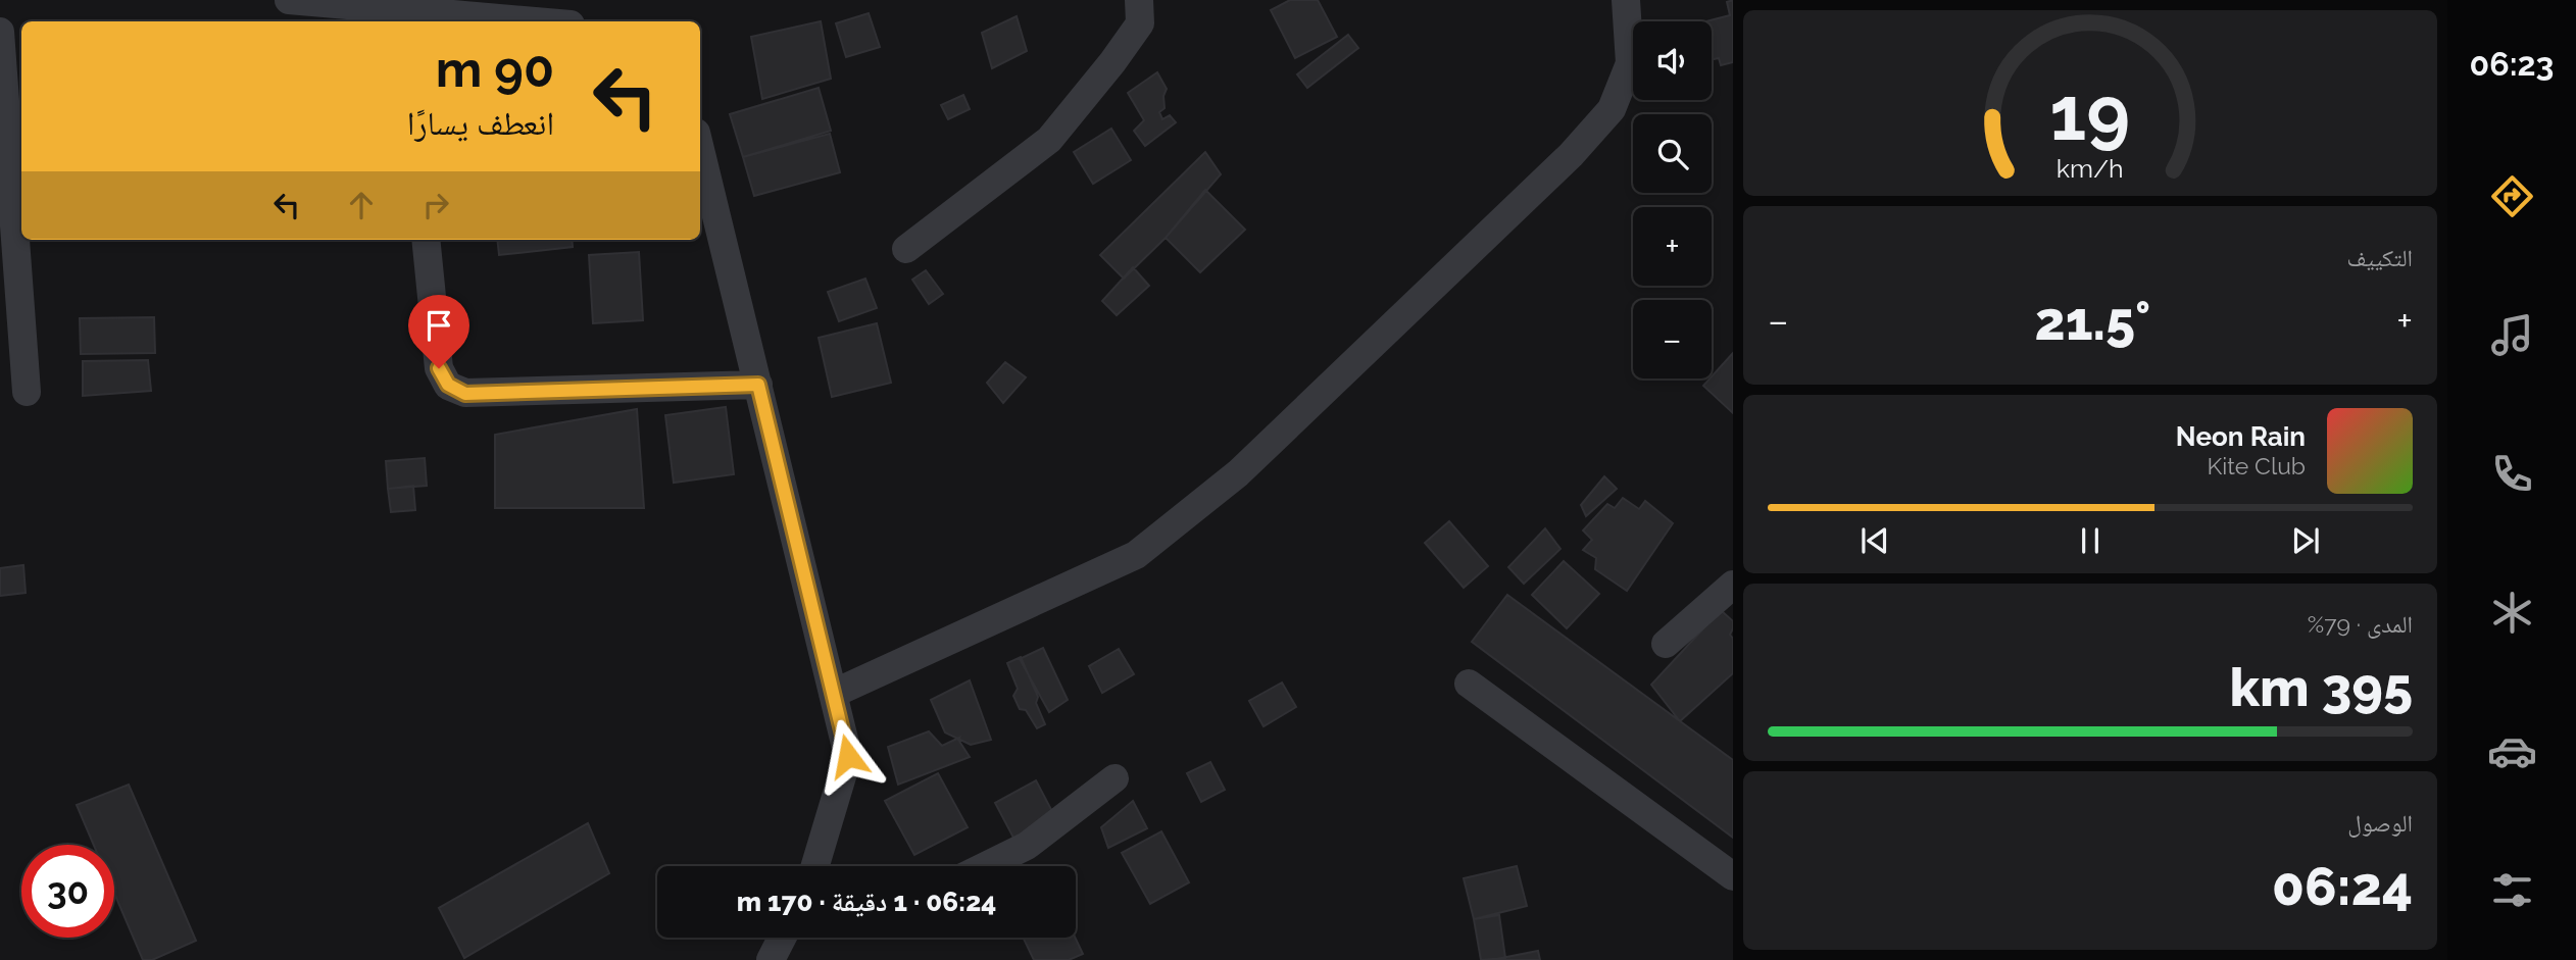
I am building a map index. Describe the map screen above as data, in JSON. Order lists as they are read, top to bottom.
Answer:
{
  "page": {
    "tabs": "06:23",
    "map_buttons": ["+", "−"],
    "turn": ["90 m", "انعطف يسارًا"],
    "tile": [
      "التكييف",
      ["المدى · 79%", "395 km"],
      ["الوصول", "06:24"]
    ],
    "heat": ["−", "21.5°", "+"],
    "song": ["Neon Rain", "Kite Club"],
    "limit": "30",
    "trip": "06:24 · 1 دقيقة · 170 m",
    "gauge": ["19", "km/h"]
  }
}
